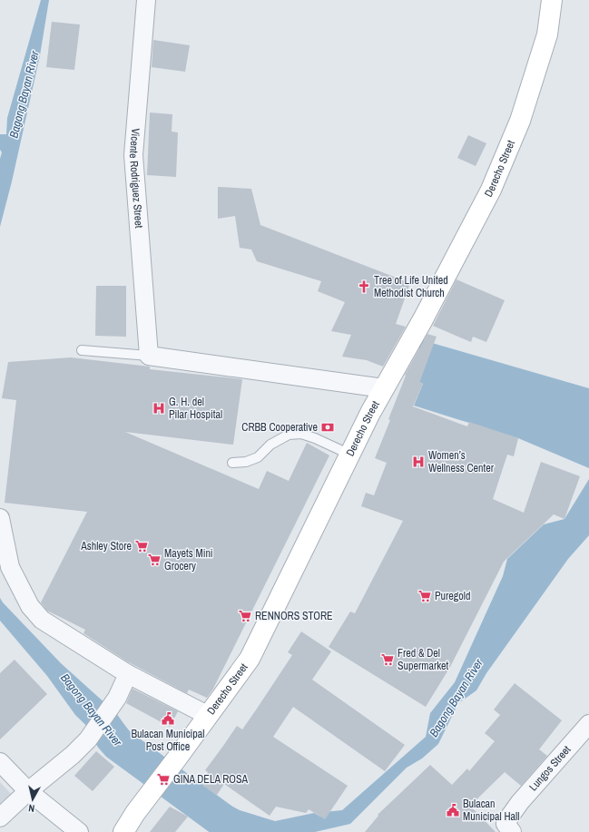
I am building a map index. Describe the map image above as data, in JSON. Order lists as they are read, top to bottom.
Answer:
{
  "streets": {
    "main road": ["Derecho Street"],
    "street": ["Vicente Rodriguez Street", "Lungos Street"]
  },
  "water": ["Bagong Bayan River"],
  "places": {
    "church": ["Tree of Life United Methodist Church"],
    "hospital": ["G. H. del Pilar Hospital", "Women’s Wellness Center"],
    "bank": ["CRBB Cooperative"],
    "supermarket": [
      "Ashley Store",
      "Mayets Mini Grocery",
      "Puregold",
      "RENNORS STORE",
      "Fred & Del Supermarket",
      "GINA DELA ROSA"
    ],
    "public building": ["Bulacan Municipal Post Office", "Bulacan Municipal Hall"]
  },
  "north": "bottom"
}
